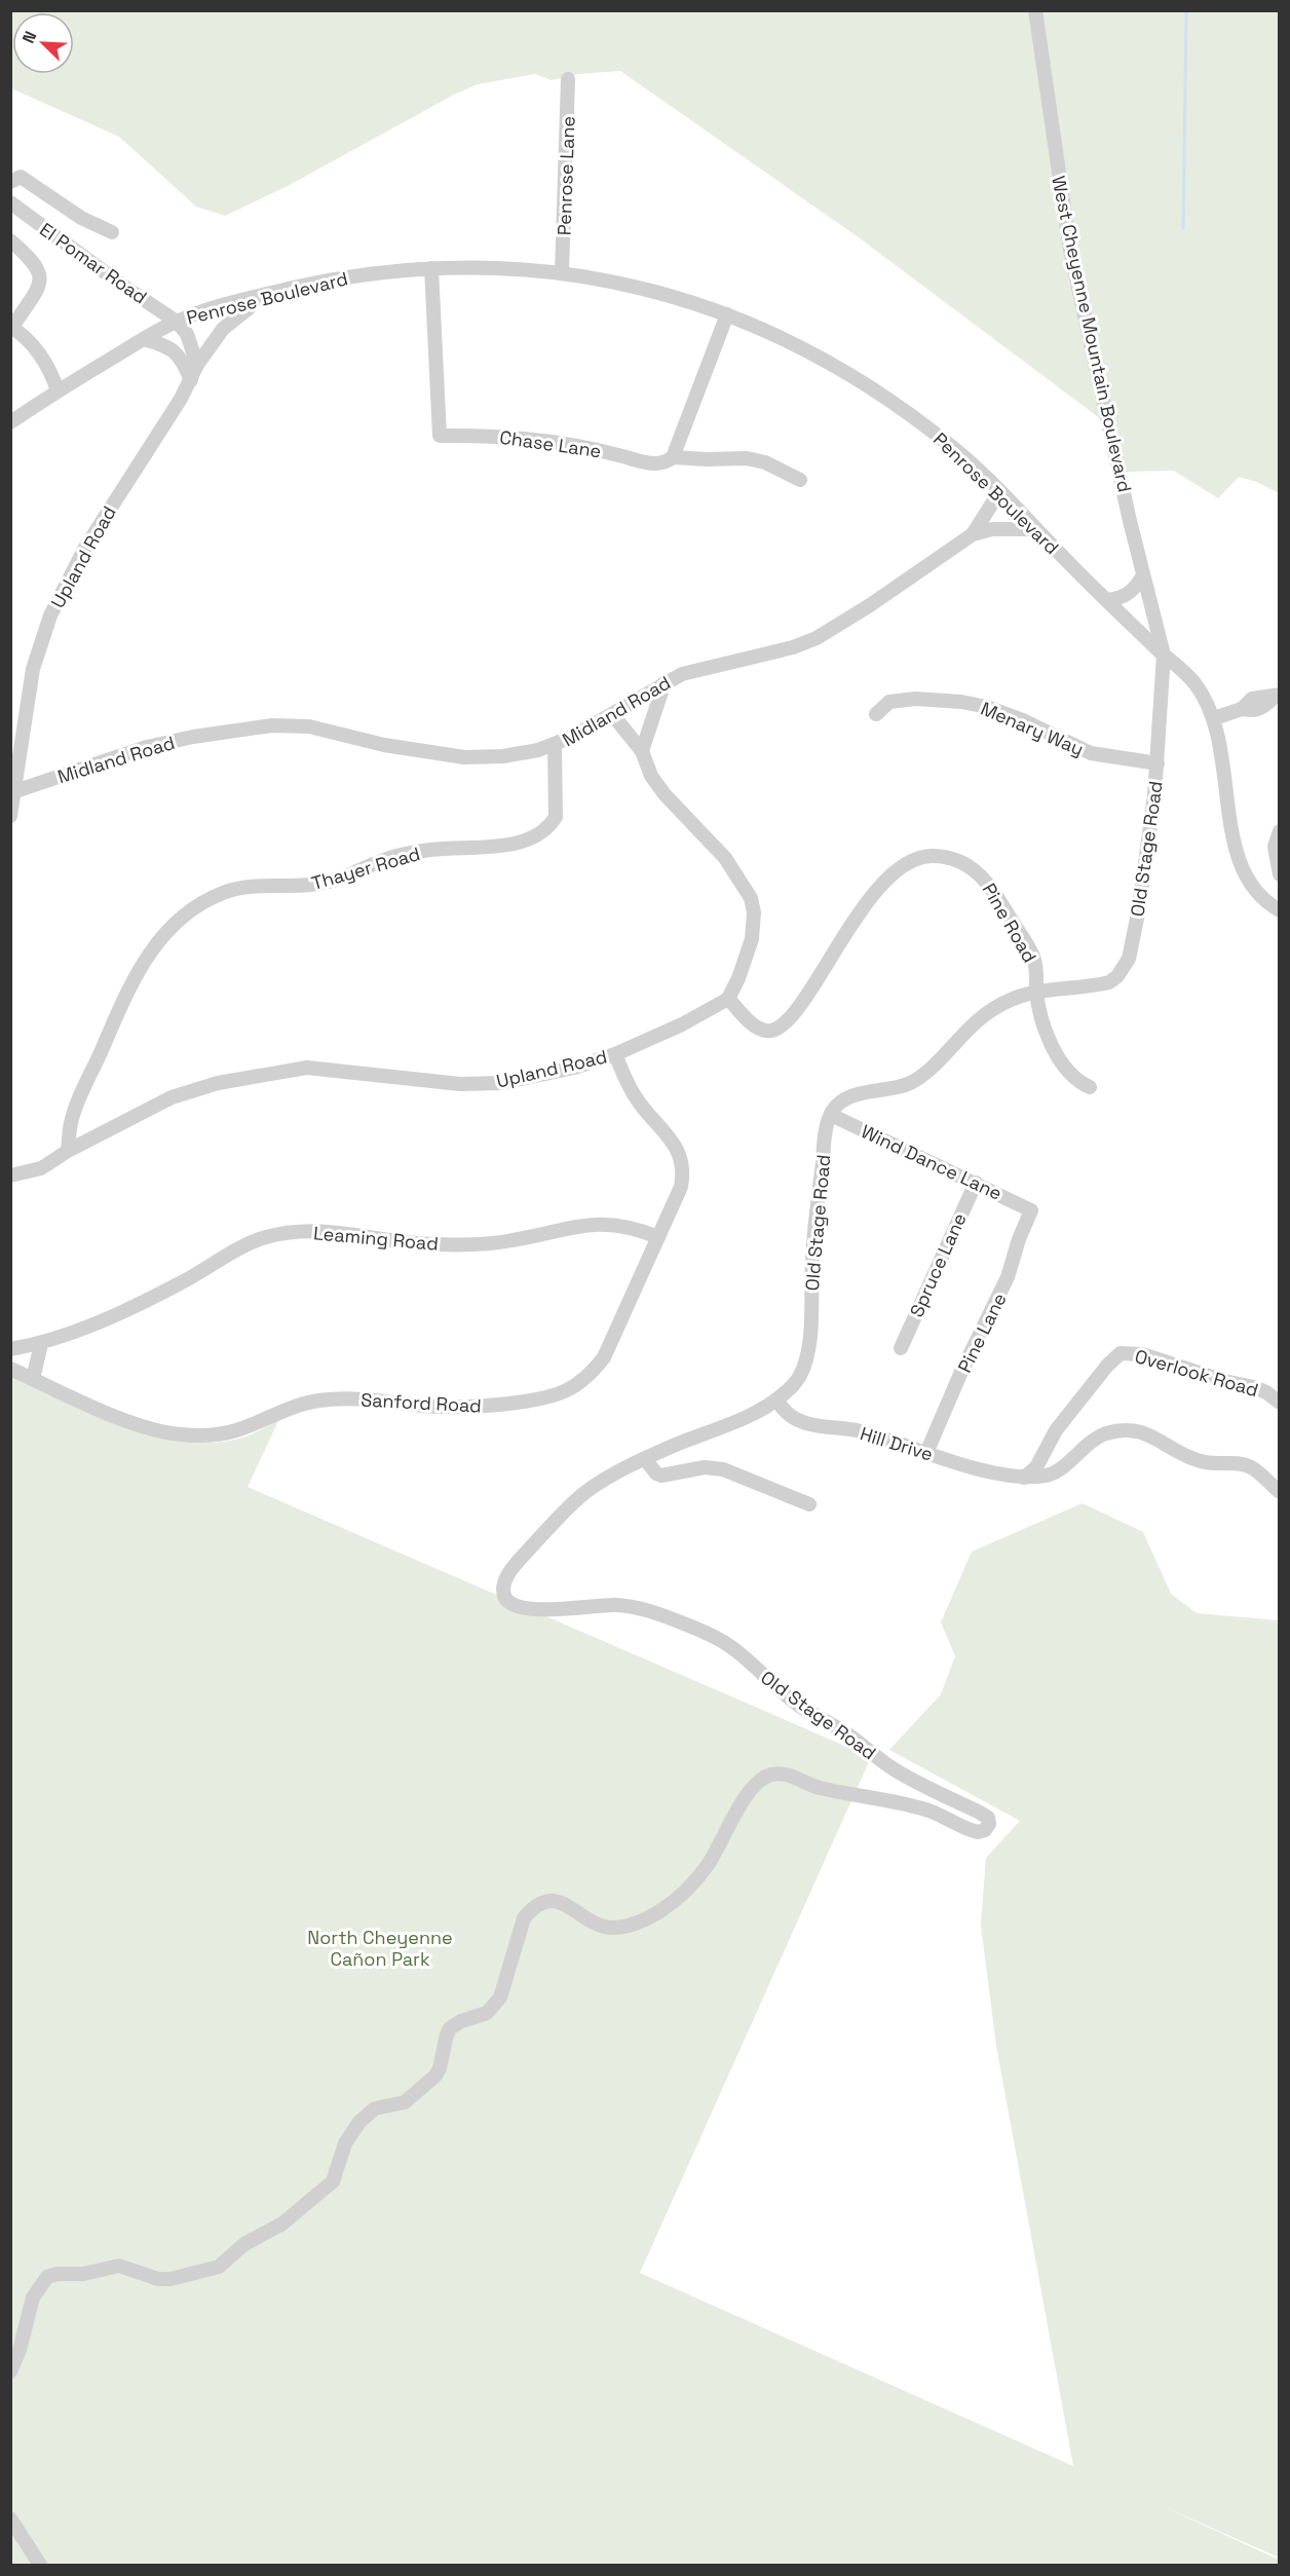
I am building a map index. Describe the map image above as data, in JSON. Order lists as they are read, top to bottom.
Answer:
{
  "streets": {
    "street": [
      "Penrose Lane",
      "El Pomar Road",
      "Penrose Boulevard",
      "West Cheyenne Mountain Boulevard",
      "Chase Lane",
      "Upland Road",
      "Midland Road",
      "Menary Way",
      "Old Stage Road",
      "Thayer Road",
      "Pine Road",
      "Wind Dance Lane",
      "Leaming Road",
      "Spruce Lane",
      "Pine Lane",
      "Overlook Road",
      "Sanford Road",
      "Hill Drive"
    ]
  },
  "crossings": [
    ["Penrose Lane", "Penrose Boulevard"],
    ["El Pomar Road", "Penrose Boulevard"],
    ["Penrose Boulevard", "West Cheyenne Mountain Boulevard"],
    ["Penrose Boulevard", "Chase Lane"],
    ["Penrose Boulevard", "Upland Road"],
    ["Penrose Boulevard", "Midland Road"],
    ["Penrose Boulevard", "Old Stage Road"],
    ["West Cheyenne Mountain Boulevard", "Old Stage Road"],
    ["Upland Road", "Midland Road"],
    ["Upland Road", "Thayer Road"],
    ["Upland Road", "Pine Road"],
    ["Upland Road", "Sanford Road"],
    ["Midland Road", "Thayer Road"],
    ["Menary Way", "Old Stage Road"],
    ["Old Stage Road", "Pine Road"],
    ["Old Stage Road", "Wind Dance Lane"],
    ["Old Stage Road", "Hill Drive"],
    ["Wind Dance Lane", "Spruce Lane"],
    ["Wind Dance Lane", "Pine Lane"],
    ["Leaming Road", "Sanford Road"],
    ["Pine Lane", "Hill Drive"],
    ["Overlook Road", "Hill Drive"]
  ],
  "parks": ["North Cheyenne Cañon Park"],
  "north": "top left"
}
